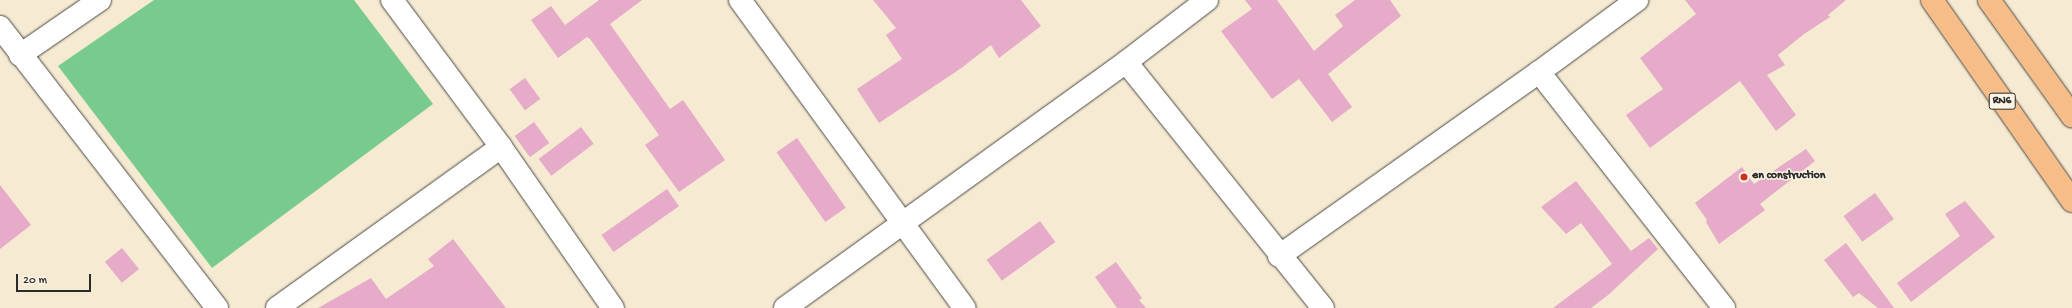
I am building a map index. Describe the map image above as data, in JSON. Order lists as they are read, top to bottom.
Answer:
{
  "streets": {
    "highway": ["RN6"]
  },
  "places": ["en construction"],
  "scale_bar": "20 m"
}
